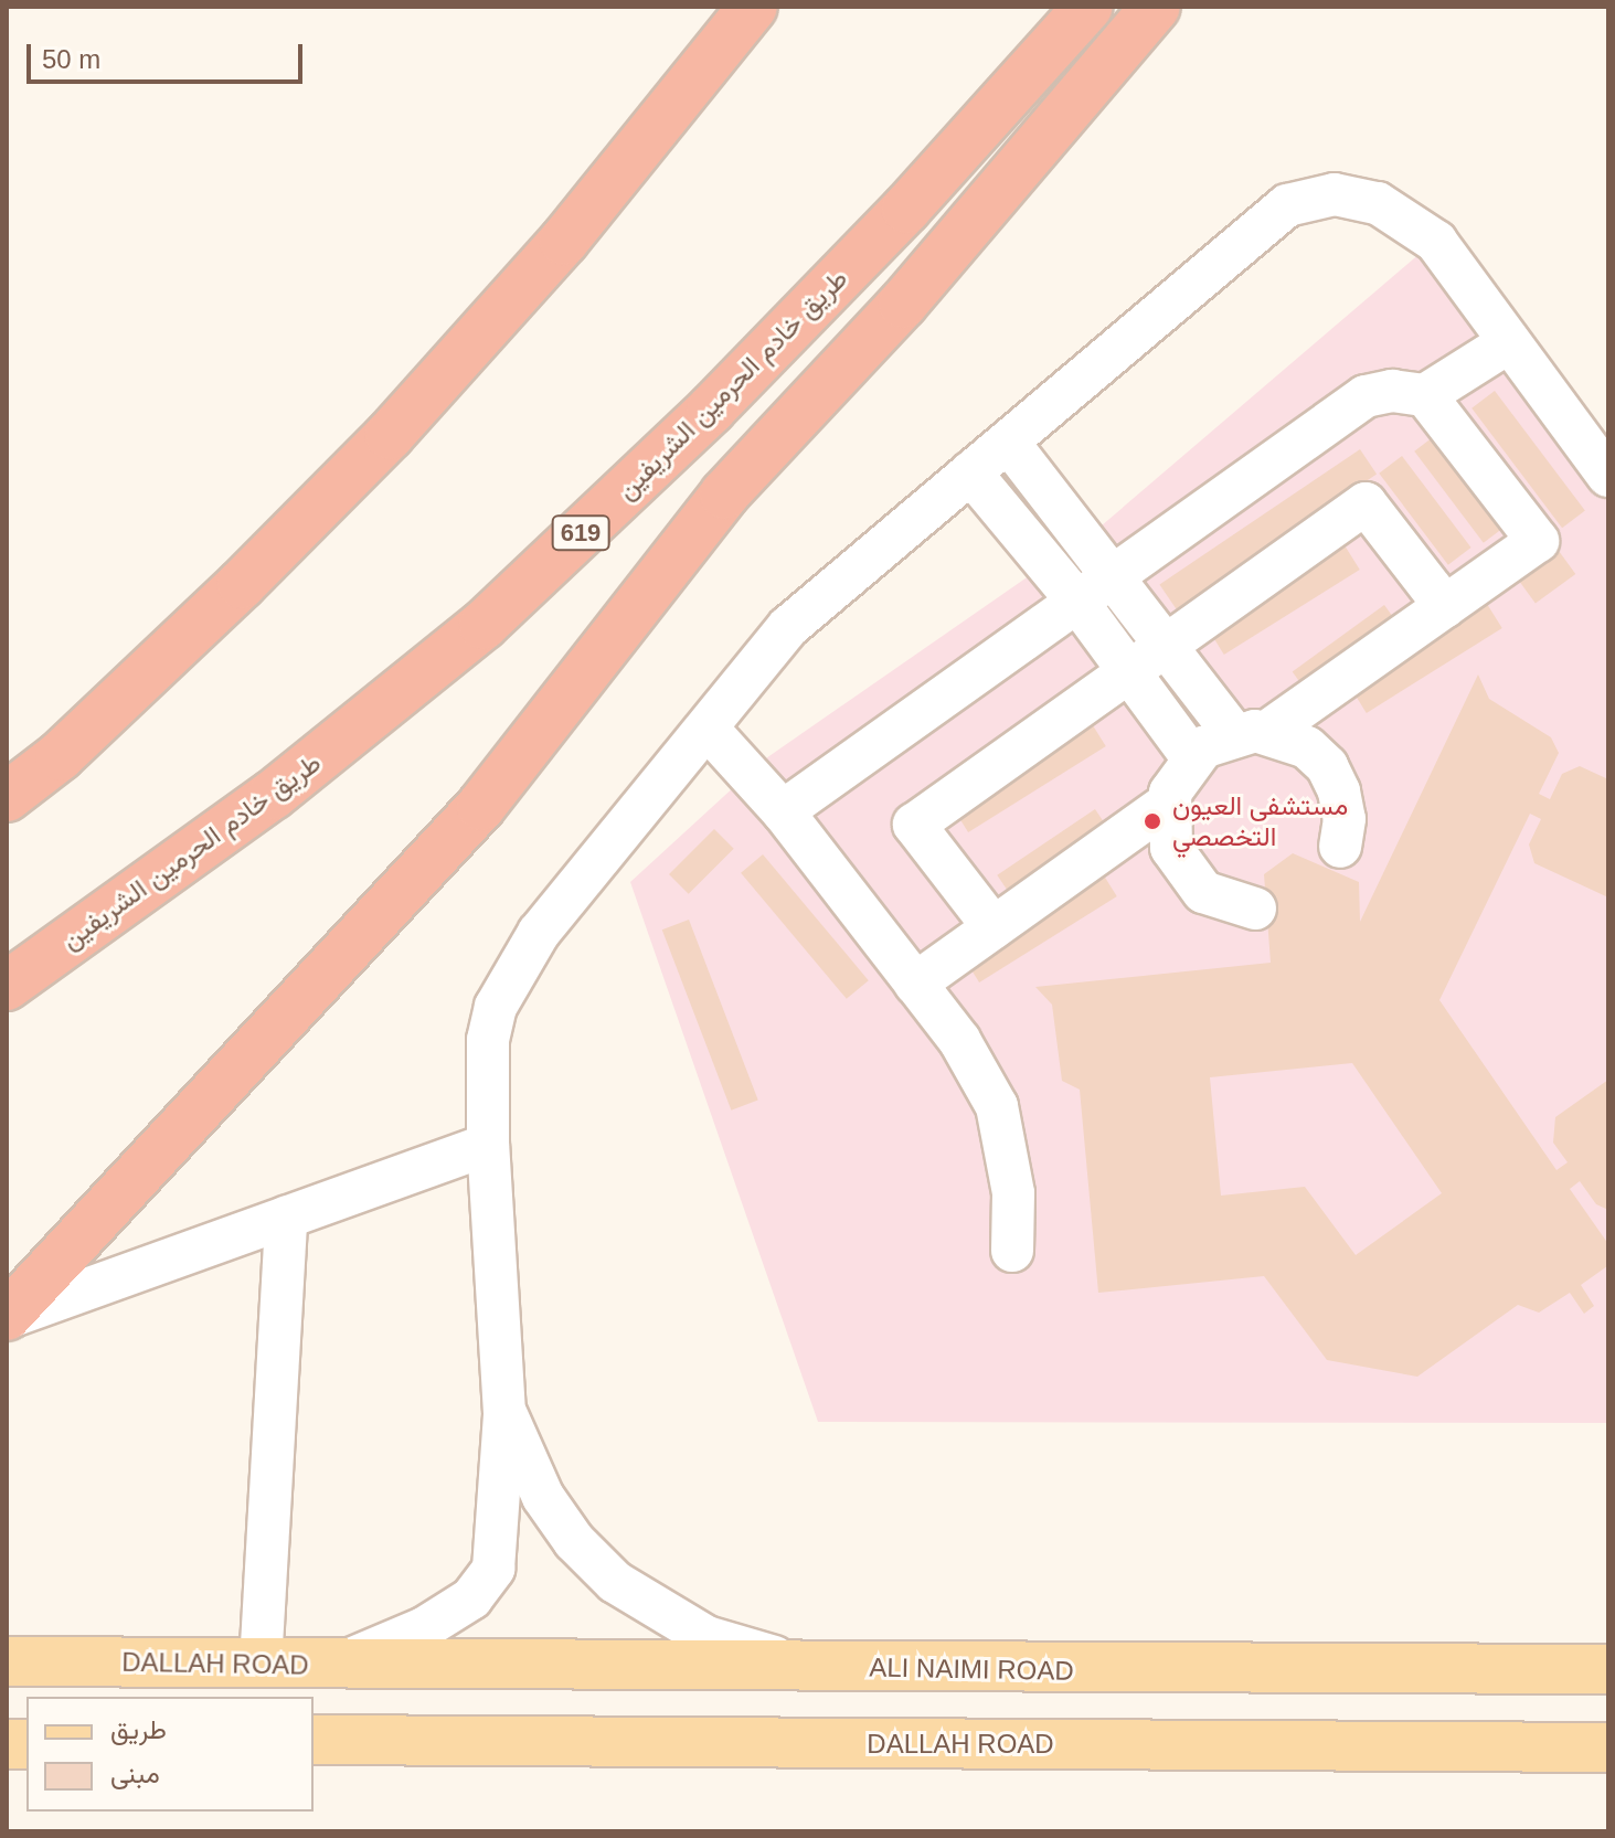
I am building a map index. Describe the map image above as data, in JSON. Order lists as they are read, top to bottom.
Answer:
{
  "streets": {
    "highway": ["طريق خادم الحرمين الشريفين", "619"],
    "main road": ["DALLAH ROAD", "ALI NAIMI ROAD"]
  },
  "crossings": [
    ["DALLAH ROAD", "ALI NAIMI ROAD"]
  ],
  "places": ["مستشفى العيون التخصصي"],
  "legend": ["طريق", "مبنى"],
  "scale_bar": "50 m"
}
